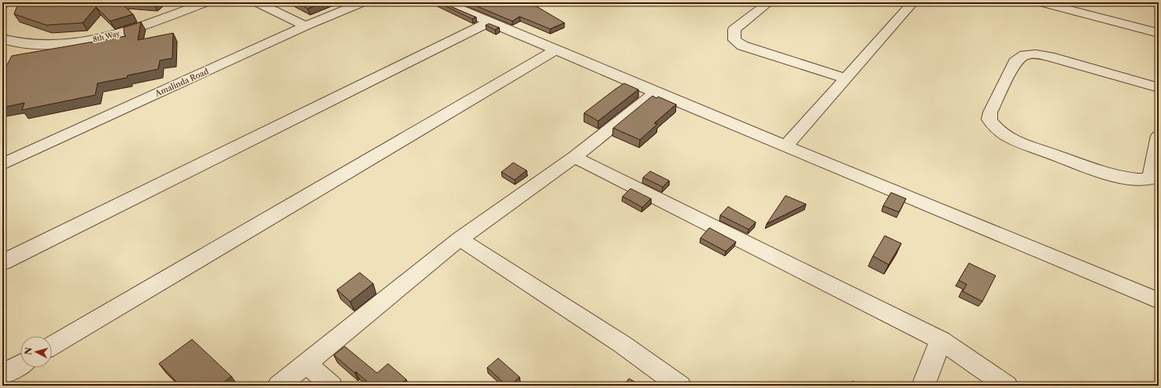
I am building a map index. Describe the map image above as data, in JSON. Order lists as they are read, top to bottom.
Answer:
{
  "streets": {
    "street": ["8th Way", "Amalinda Road"]
  },
  "north": "left"
}
